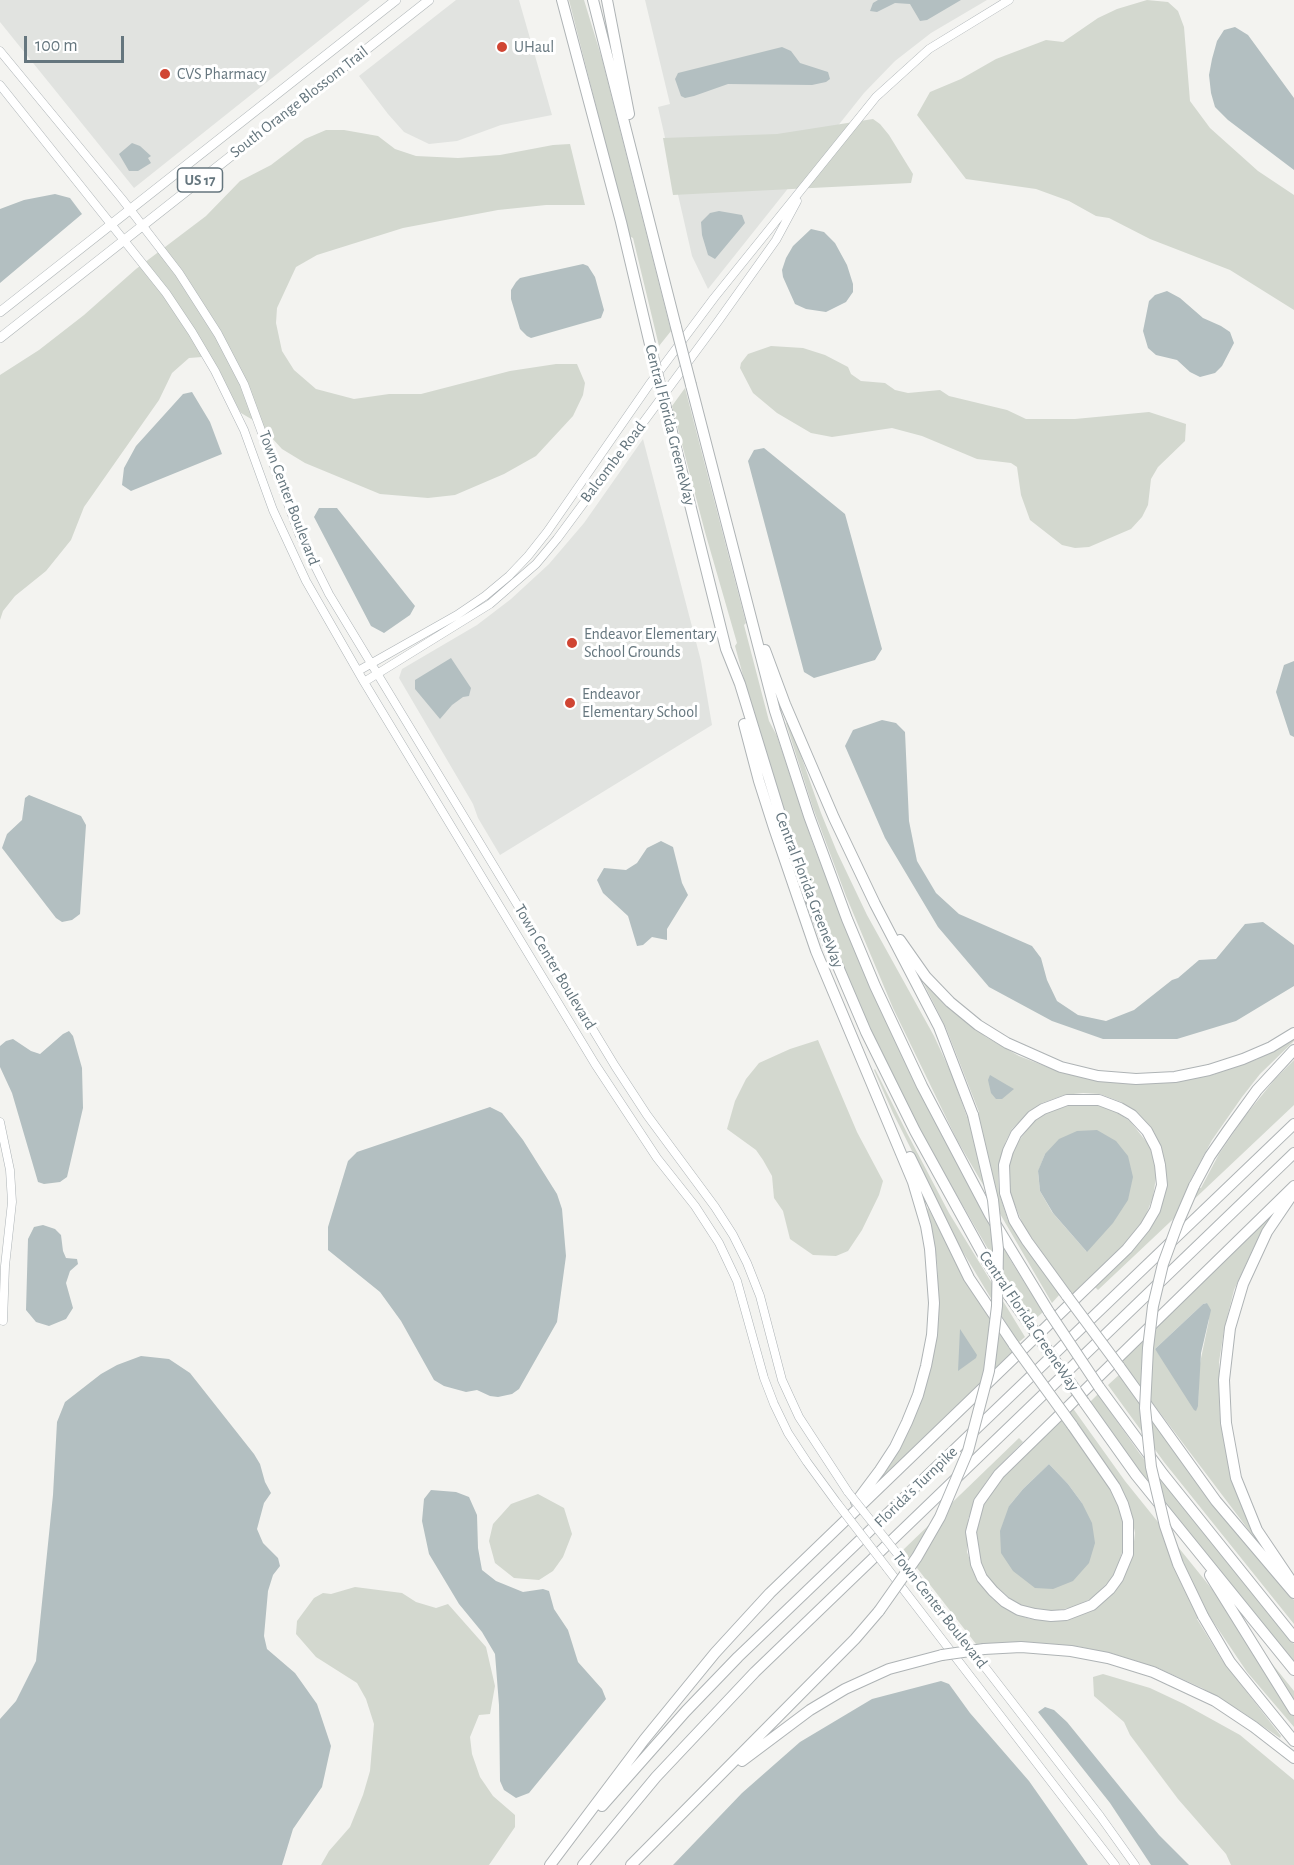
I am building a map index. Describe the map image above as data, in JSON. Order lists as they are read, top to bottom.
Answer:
{
  "streets": {
    "highway": ["Central Florida GreeneWay", "Florida's Turnpike"],
    "main road": [
      "South Orange Blossom Trail",
      "US 17",
      "Balcombe Road",
      "Town Center Boulevard"
    ]
  },
  "crossings": [
    ["South Orange Blossom Trail", "Town Center Boulevard"],
    ["Balcombe Road", "Town Center Boulevard"]
  ],
  "places": [
    "UHaul",
    "CVS Pharmacy",
    "Endeavor Elementary School Grounds",
    "Endeavor Elementary School"
  ],
  "scale_bar": "100 m"
}
